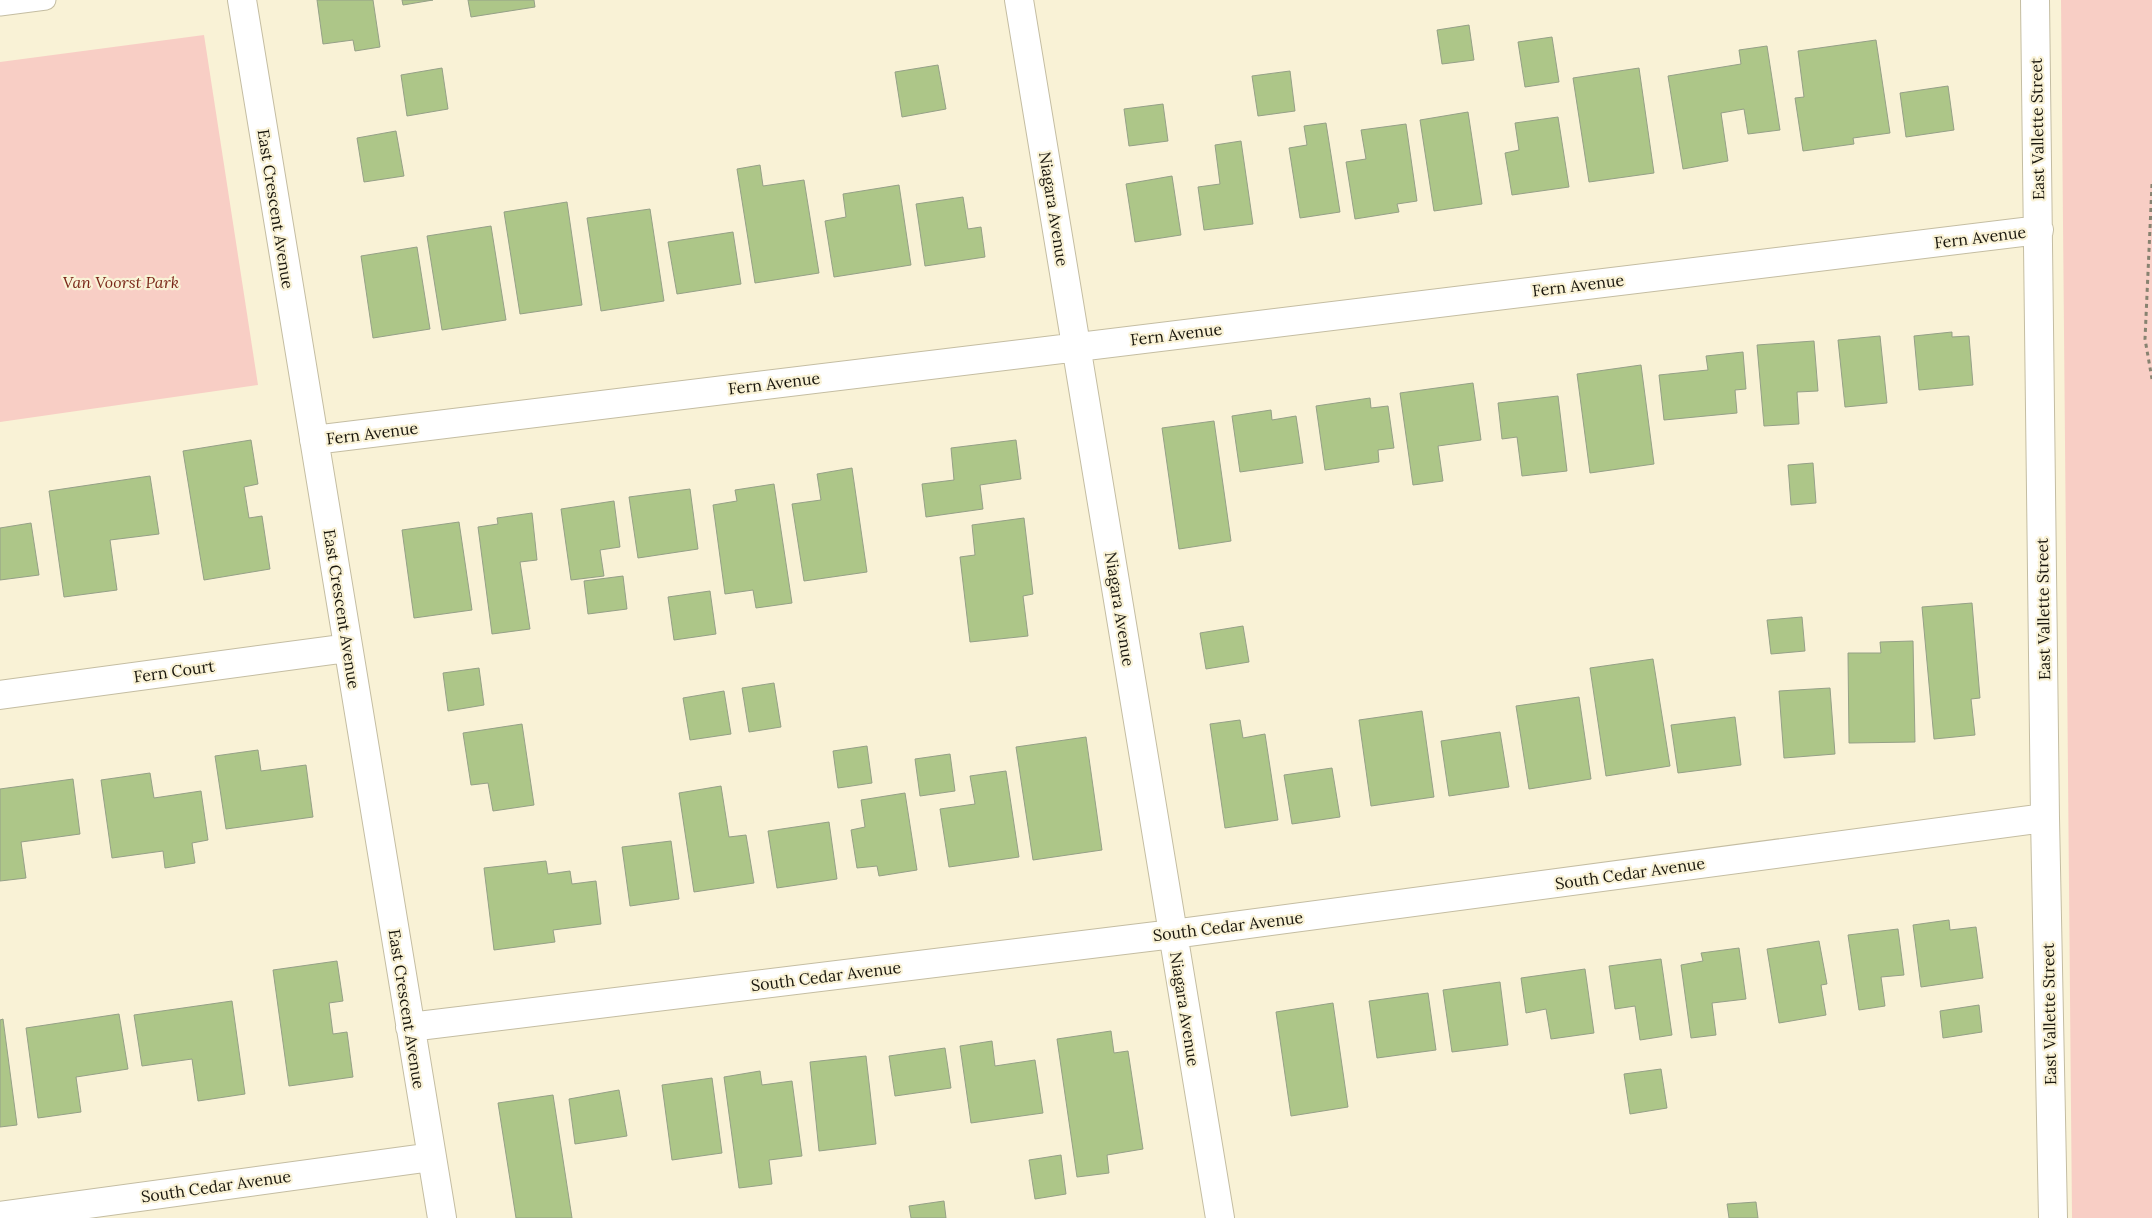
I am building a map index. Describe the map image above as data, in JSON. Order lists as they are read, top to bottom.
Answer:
{
  "streets": {
    "street": [
      "East Vallette Street",
      "East Crescent Avenue",
      "Niagara Avenue",
      "Fern Avenue",
      "Fern Court",
      "South Cedar Avenue"
    ]
  },
  "crossings": [
    ["East Vallette Street", "Fern Avenue"],
    ["East Vallette Street", "South Cedar Avenue"],
    ["East Crescent Avenue", "Fern Avenue"],
    ["East Crescent Avenue", "Fern Court"],
    ["East Crescent Avenue", "South Cedar Avenue"],
    ["Niagara Avenue", "Fern Avenue"],
    ["Niagara Avenue", "South Cedar Avenue"]
  ],
  "parks": ["Van Voorst Park"]
}
